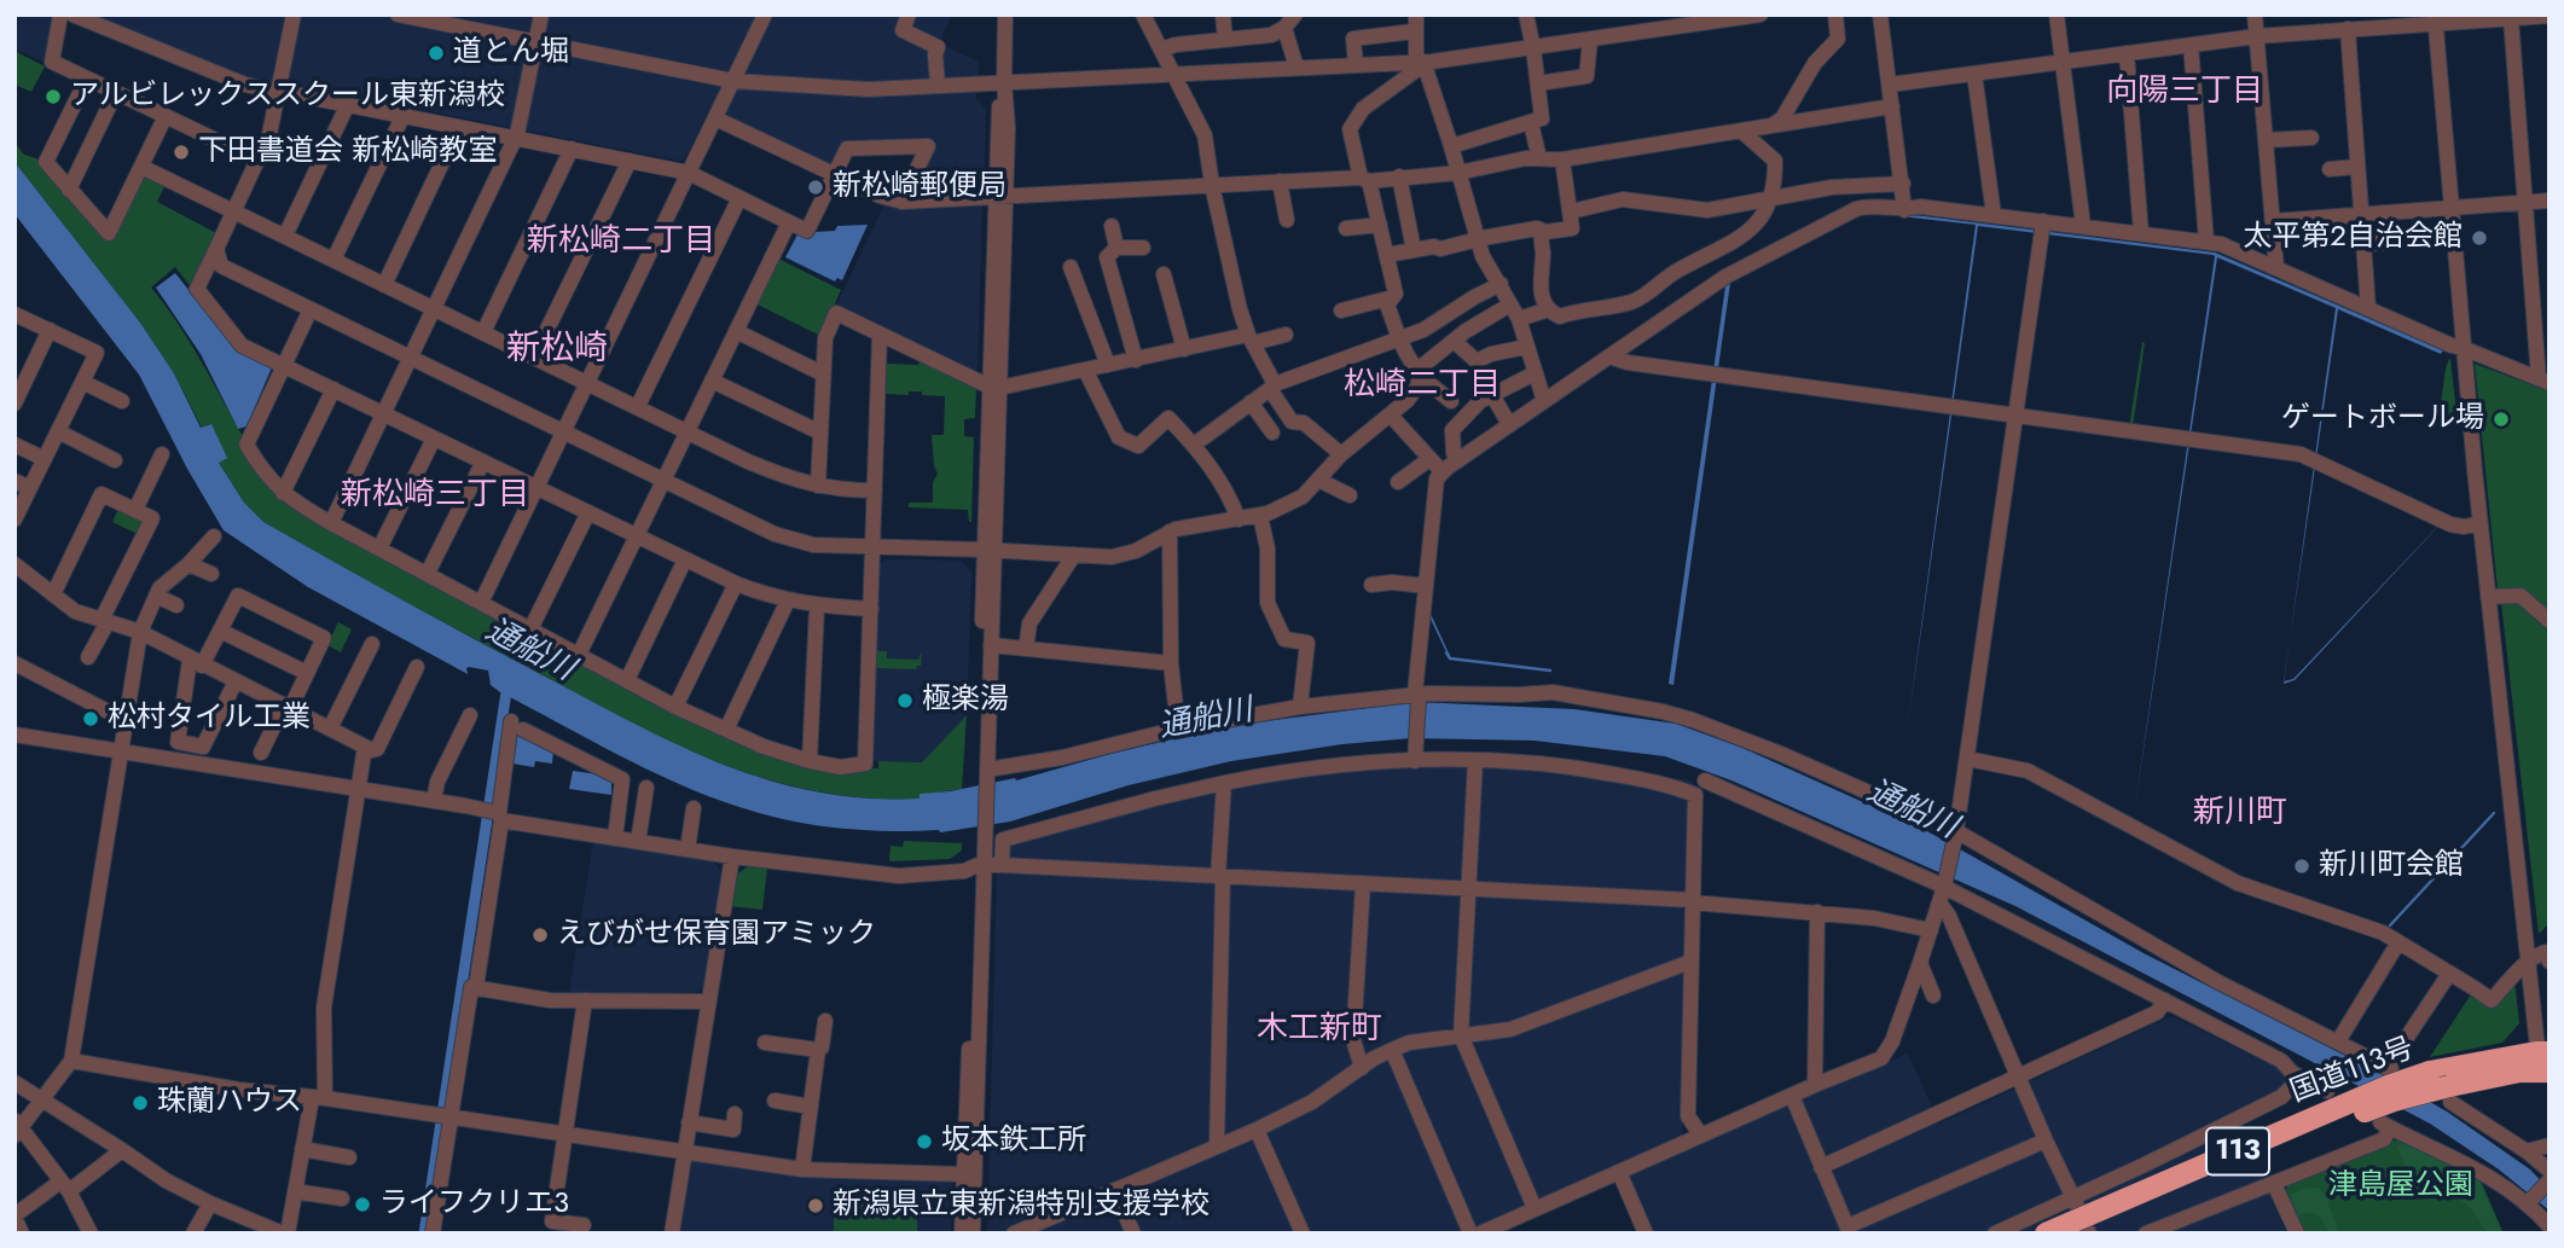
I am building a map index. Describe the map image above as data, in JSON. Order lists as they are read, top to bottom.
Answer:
{
  "streets": {
    "highway": ["国道113号", "113"]
  },
  "districts": [
    "向陽三丁目",
    "新松崎二丁目",
    "新松崎",
    "松崎二丁目",
    "新松崎三丁目",
    "新川町",
    "木工新町"
  ],
  "water": ["通船川"],
  "parks": ["津島屋公園"],
  "places": [
    "道とん堀",
    "アルビレックススクール東新潟校",
    "下田書道会 新松崎教室",
    "新松崎郵便局",
    "太平第2自治会館",
    "ゲートボール場",
    "極楽湯",
    "松村タイル工業",
    "新川町会館",
    "えびがせ保育園アミック",
    "珠蘭ハウス",
    "坂本鉄工所",
    "ライフクリエ3",
    "新潟県立東新潟特別支援学校"
  ]
}
